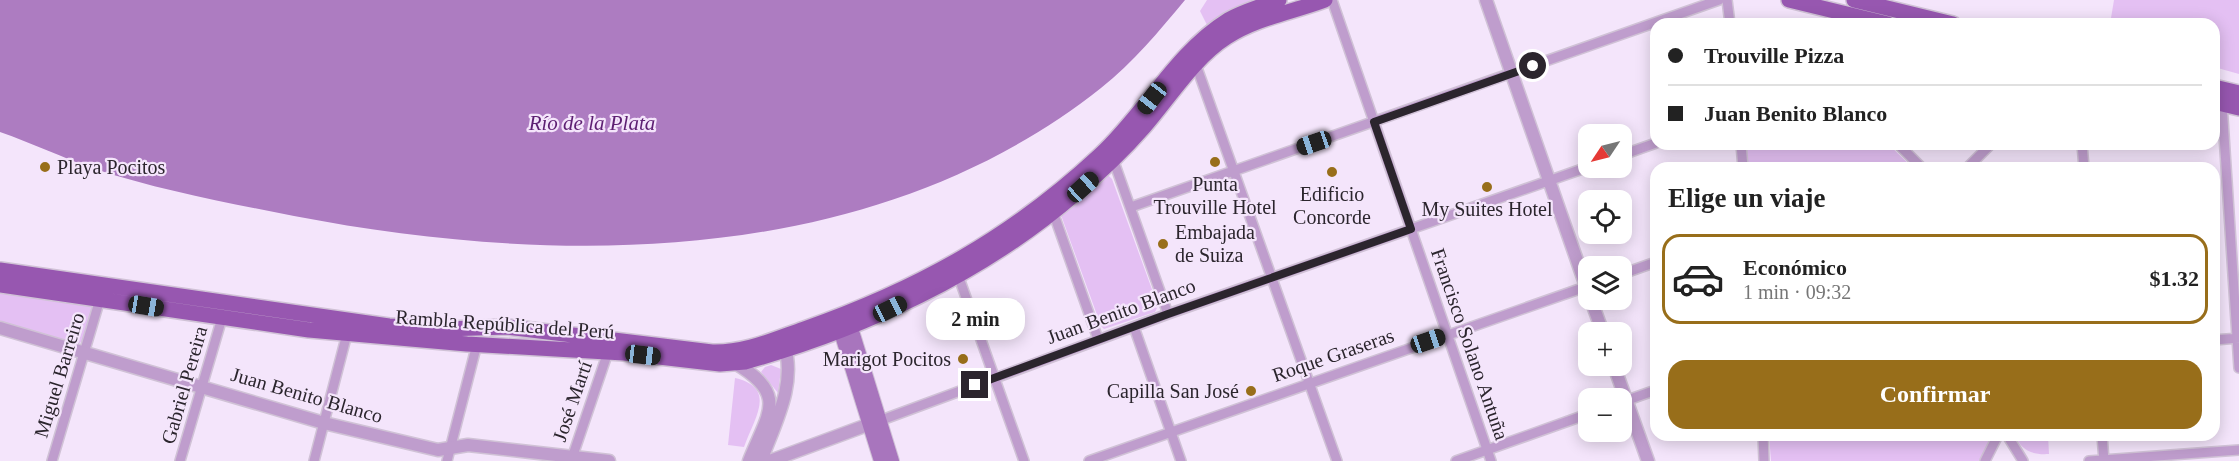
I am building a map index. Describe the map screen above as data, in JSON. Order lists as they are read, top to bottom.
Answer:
{
  "streets": {
    "main road": ["Rambla República del Perú"],
    "street": [
      "Juan Benito Blanco",
      "Francisco Solano Antuña",
      "Roque Graseras",
      "Miguel Barreiro",
      "Gabriel Pereira",
      "José Martí"
    ]
  },
  "crossings": [
    ["Juan Benito Blanco", "Francisco Solano Antuña"],
    ["Juan Benito Blanco", "Miguel Barreiro"],
    ["Juan Benito Blanco", "Gabriel Pereira"],
    ["Juan Benito Blanco", "José Martí"],
    ["Rambla República del Perú", "Miguel Barreiro"],
    ["Rambla República del Perú", "Gabriel Pereira"],
    ["Rambla República del Perú", "José Martí"],
    ["Francisco Solano Antuña", "Roque Graseras"]
  ],
  "water": ["Río de la Plata"],
  "places": [
    "Punta Trouville Hotel",
    "Playa Pocitos",
    "Edificio Concorde",
    "My Suites Hotel",
    "Embajada de Suiza",
    "Marigot Pocitos",
    "Capilla San José"
  ],
  "north": "bottom left",
  "page": {
    "banner": ["Trouville Pizza", "Juan Benito Blanco"],
    "map_buttons": ["+", "−"],
    "heading": "Elige un viaje",
    "list": [
      {
        "name": "Económico",
        "note": "1 min · 09:32",
        "value": "$1.32"
      }
    ],
    "bubble": "2 min",
    "buttons": "Confirmar"
  }
}
